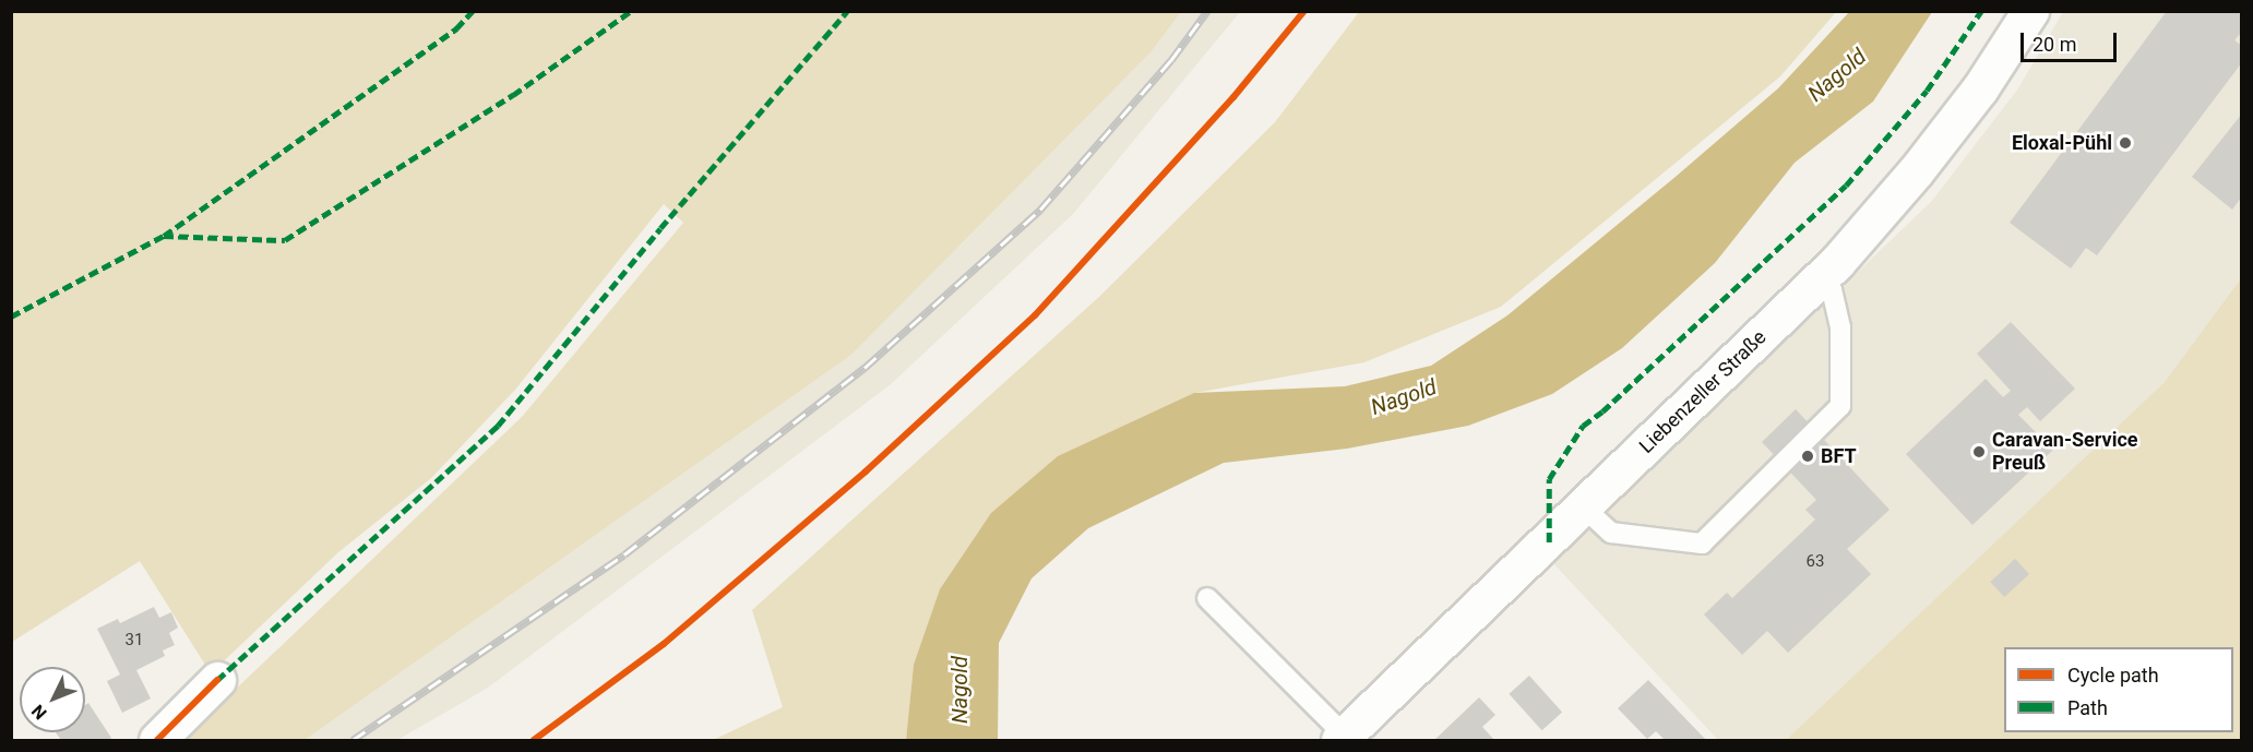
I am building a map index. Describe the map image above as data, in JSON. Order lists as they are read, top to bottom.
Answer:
{
  "streets": {
    "main road": ["Liebenzeller Straße"]
  },
  "water": ["Nagold"],
  "places": ["Eloxal-Pühl", "Caravan-Service Preuß", "BFT"],
  "house_numbers": ["63", "31"],
  "legend": ["Cycle path", "Path"],
  "scale_bar": "20 m",
  "north": "bottom left"
}
